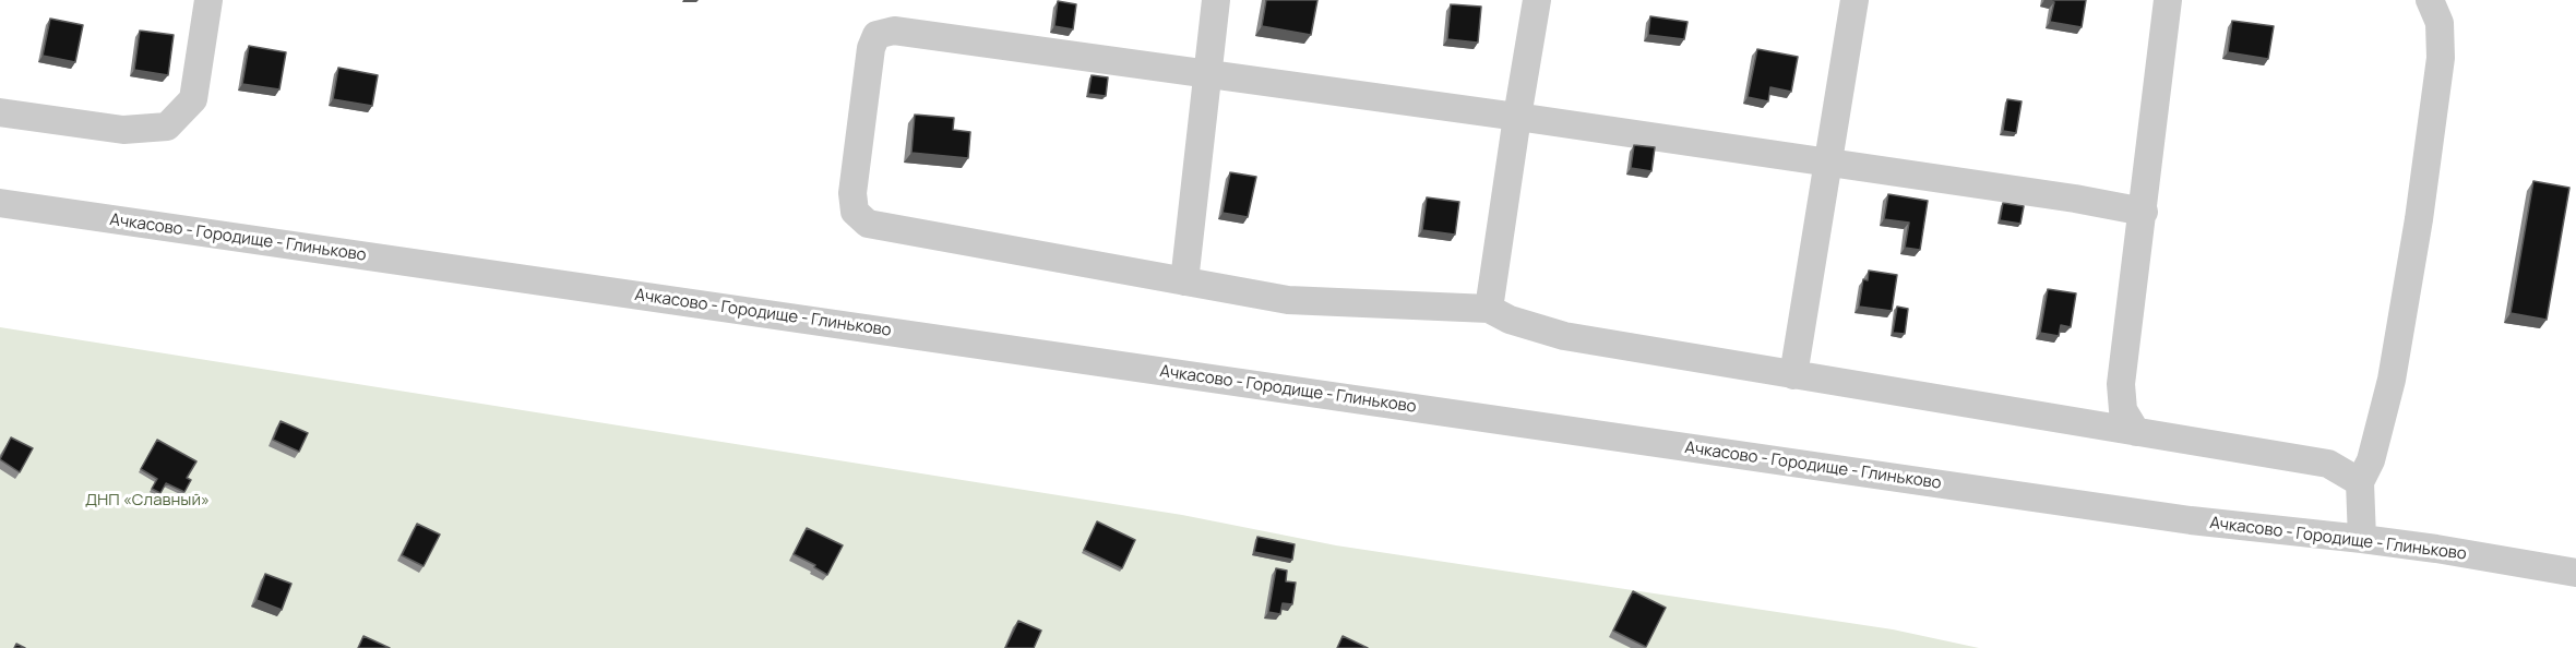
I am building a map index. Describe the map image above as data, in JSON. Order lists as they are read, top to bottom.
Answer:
{
  "streets": {
    "street": ["Ачкасово - Городище - Глиньково"]
  },
  "parks": ["ДНП «Славный»"]
}
